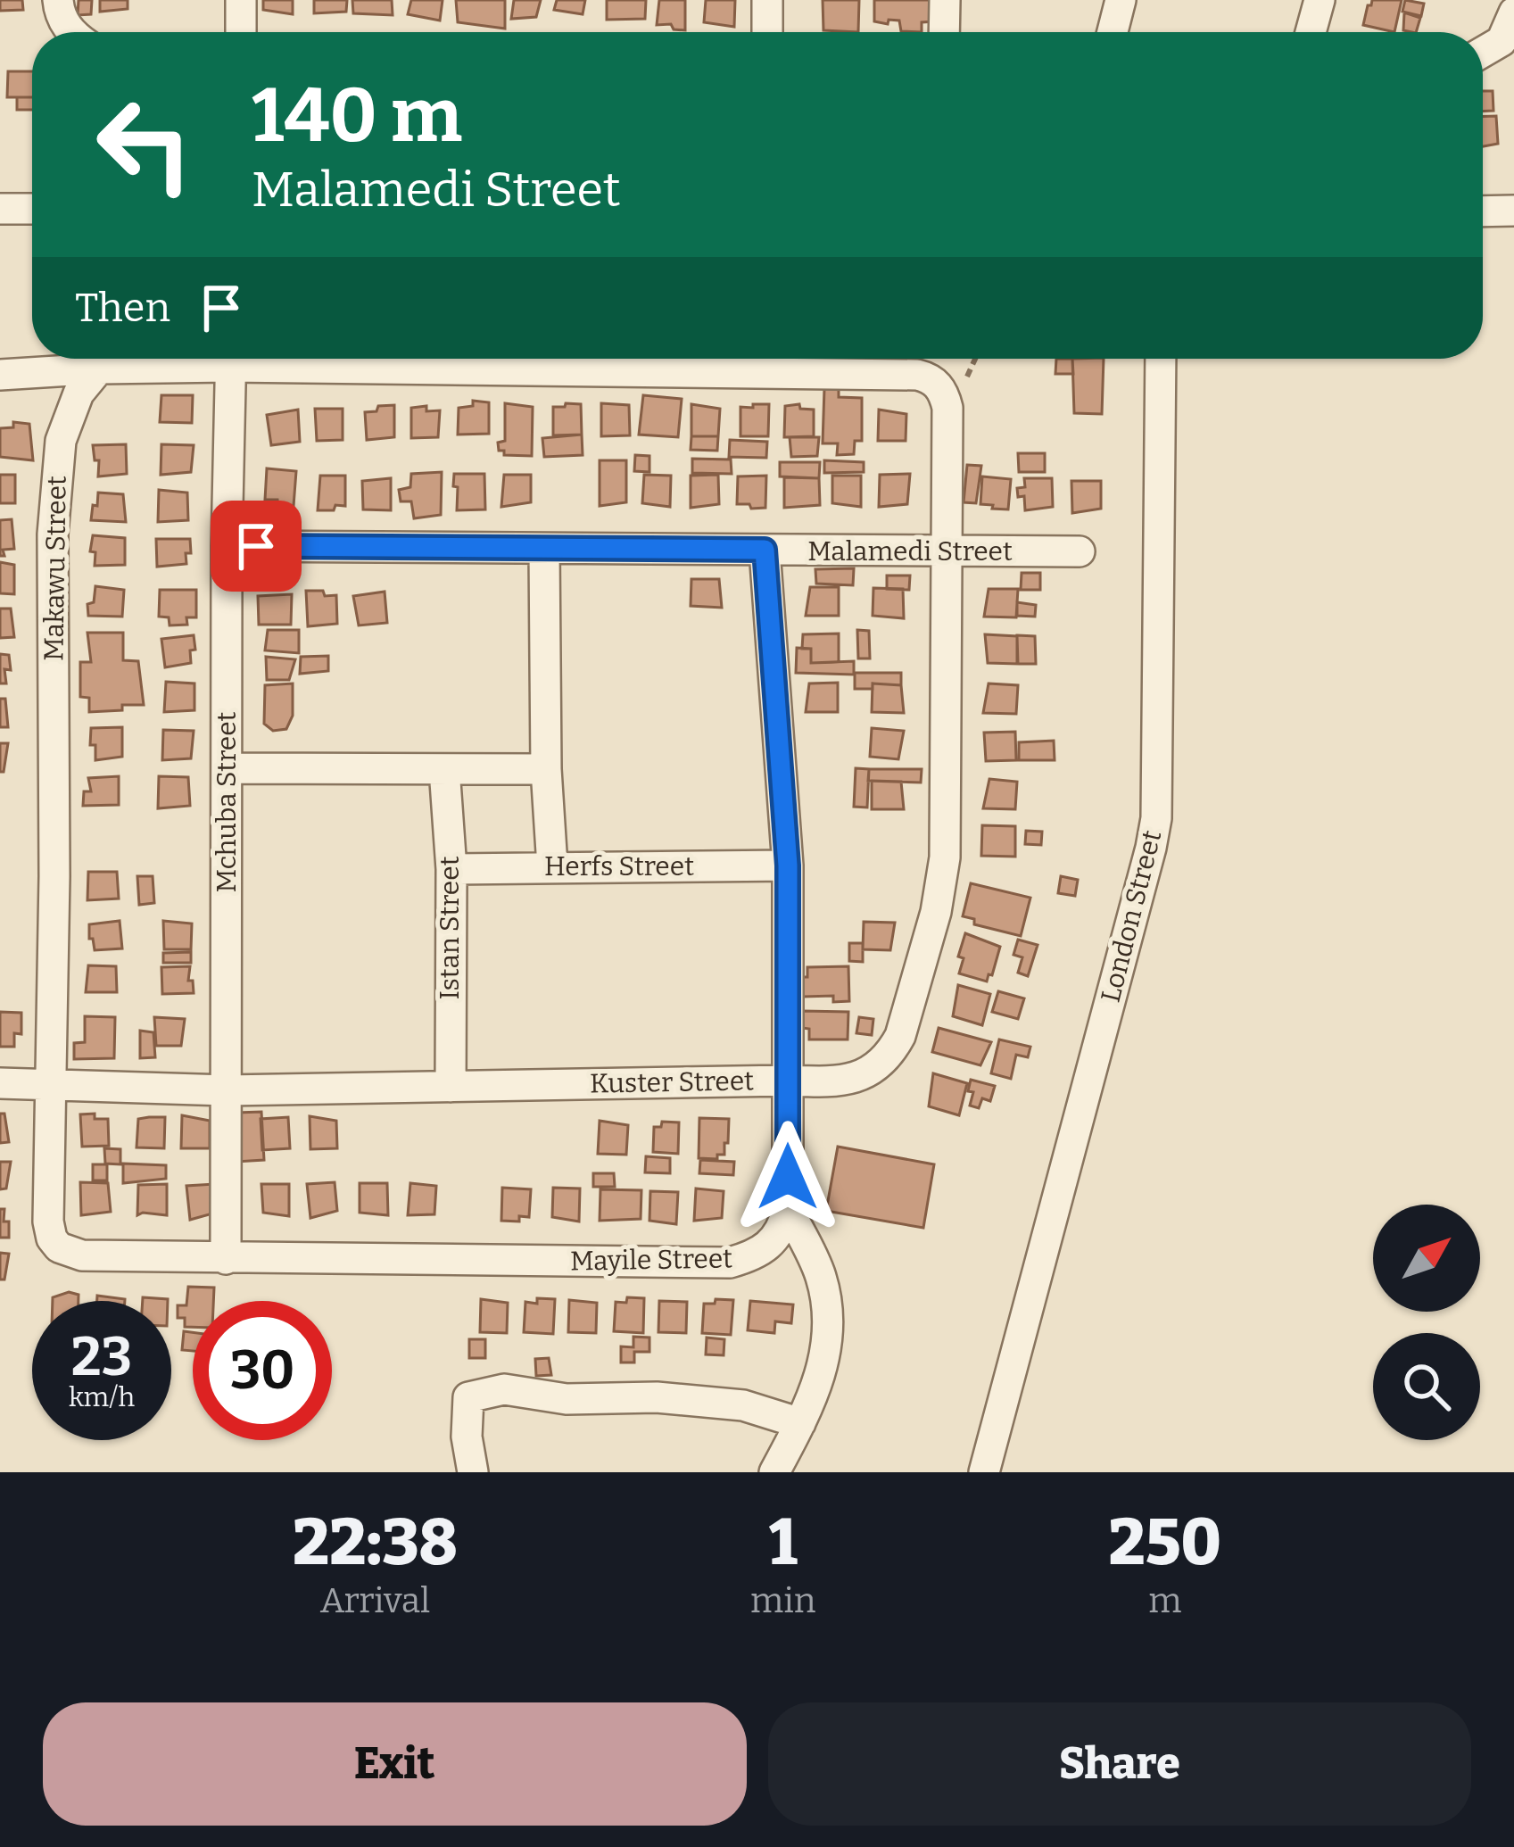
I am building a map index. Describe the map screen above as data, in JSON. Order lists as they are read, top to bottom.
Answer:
{
  "streets": {
    "street": [
      "Malamedi Street",
      "Makawu Street",
      "Mchuba Street",
      "Herfs Street",
      "London Street",
      "Istan Street",
      "Kuster Street",
      "Mayile Street"
    ]
  },
  "crossings": [
    ["Malamedi Street", "Mchuba Street"],
    ["Malamedi Street", "Kuster Street"],
    ["Makawu Street", "Kuster Street"],
    ["Makawu Street", "Mayile Street"],
    ["Mchuba Street", "Kuster Street"],
    ["Mchuba Street", "Mayile Street"],
    ["Herfs Street", "Istan Street"],
    ["Istan Street", "Kuster Street"],
    ["Kuster Street", "Mayile Street"]
  ],
  "north": "top right",
  "page": {
    "turn": ["140 m", "Malamedi Street"],
    "then": "Then",
    "speed": "23 km/h",
    "limit": "30",
    "eta": [
      "22:38",
      "Arrival",
      "1",
      "min",
      "250",
      "m"
    ],
    "buttons": ["Exit", "Share"]
  }
}
